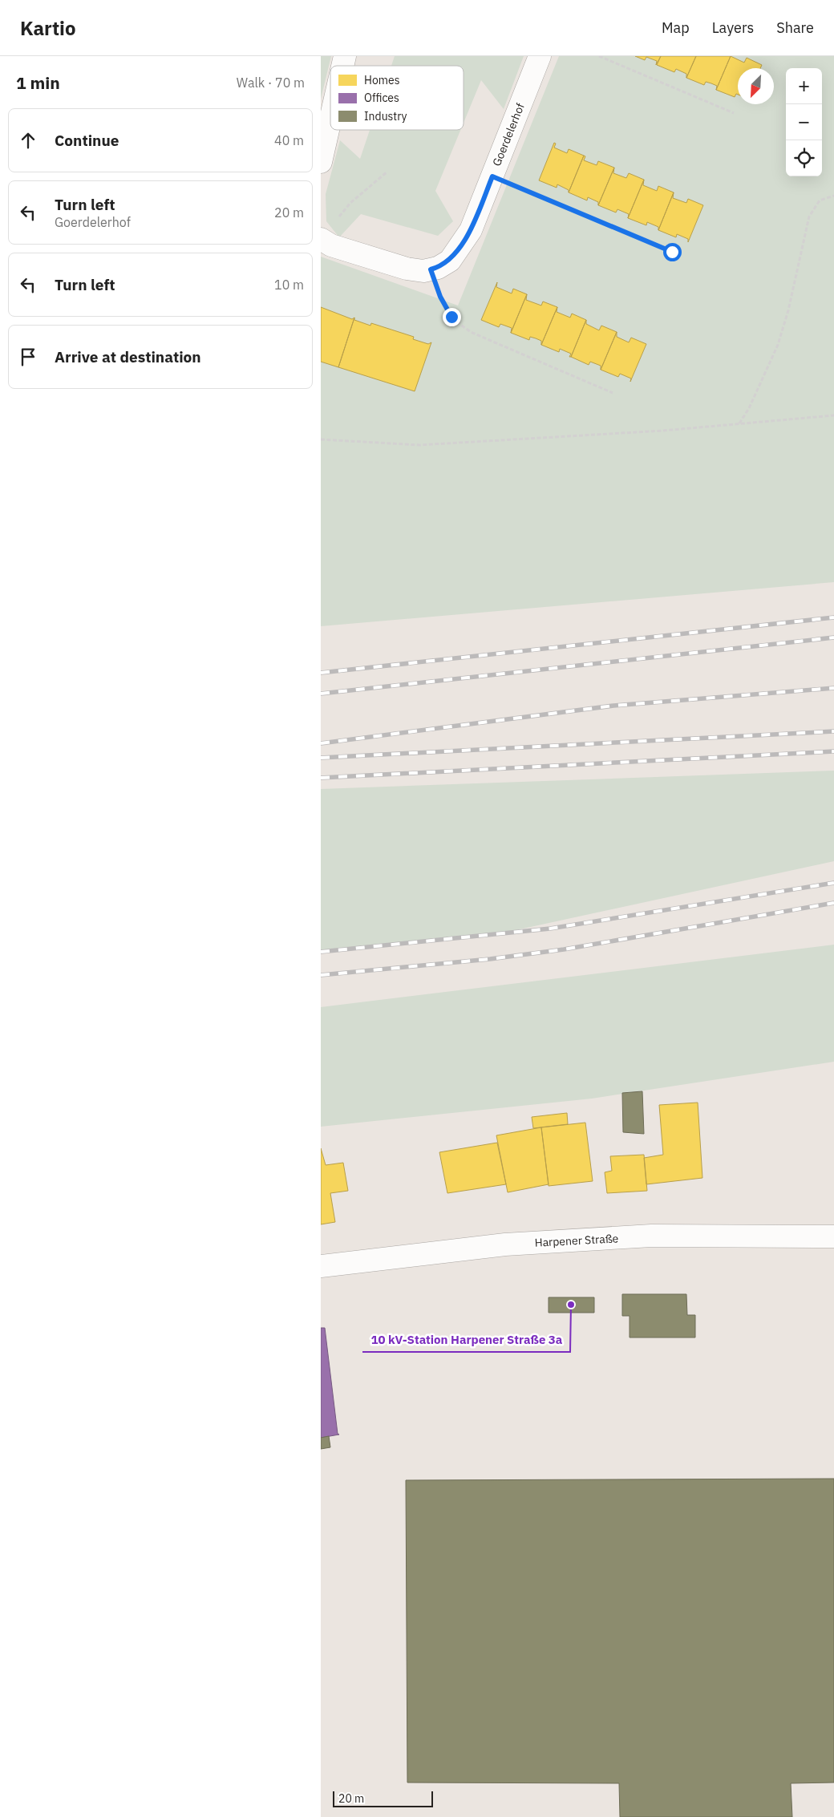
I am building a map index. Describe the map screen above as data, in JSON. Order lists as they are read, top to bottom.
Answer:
{
  "streets": {
    "street": ["Goerdelerhof", "Harpener Straße"]
  },
  "places": ["10 kV-Station Harpener Straße 3a"],
  "legend": ["Homes", "Offices", "Industry"],
  "scale_bar": "20 m",
  "north": "bottom left",
  "page": {
    "header": "Kartio",
    "nav": ["Map", "Layers", "Share"],
    "heading": ["1 min", "Walk · 70 m"],
    "map_buttons": ["+", "−"],
    "list": [
      ["Continue", "40 m"],
      ["Turn left", "Goerdelerhof", "20 m"],
      ["Turn left", "10 m"],
      "Arrive at destination"
    ],
    "scale": "20 m"
  }
}
